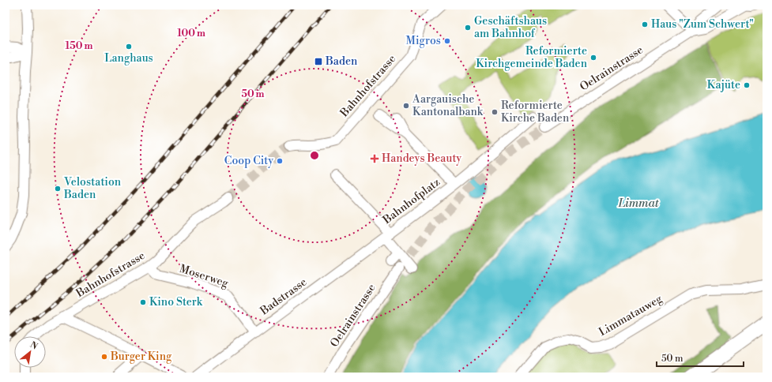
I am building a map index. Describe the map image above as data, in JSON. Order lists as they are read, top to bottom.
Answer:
{
  "streets": {
    "street": [
      "Oelrainstrasse",
      "Bahnhofstrasse",
      "Bahnhofplatz",
      "Moserweg",
      "Badstrasse",
      "Limmatauweg"
    ]
  },
  "crossings": [
    ["Bahnhofstrasse", "Moserweg"],
    ["Bahnhofplatz", "Badstrasse"],
    ["Moserweg", "Badstrasse"]
  ],
  "water": ["Limmat"],
  "places": {
    "other": [
      "Haus \"Zum Schwert\"",
      "Geschäftshaus am Bahnhof",
      "Migros",
      "Langhaus",
      "Reformierte Kirchgemeinde Baden",
      "Kajüte",
      "Aargauische Kantonalbank",
      "Reformierte Kirche Baden",
      "Coop City",
      "Velostation Baden",
      "Kino Sterk",
      "Burger King"
    ],
    "transit": ["Baden"],
    "health": ["Handeys Beauty"]
  },
  "scale_bar": "50 m",
  "north": "top right",
  "rings": ["100 m", "150 m", "50 m"]
}
